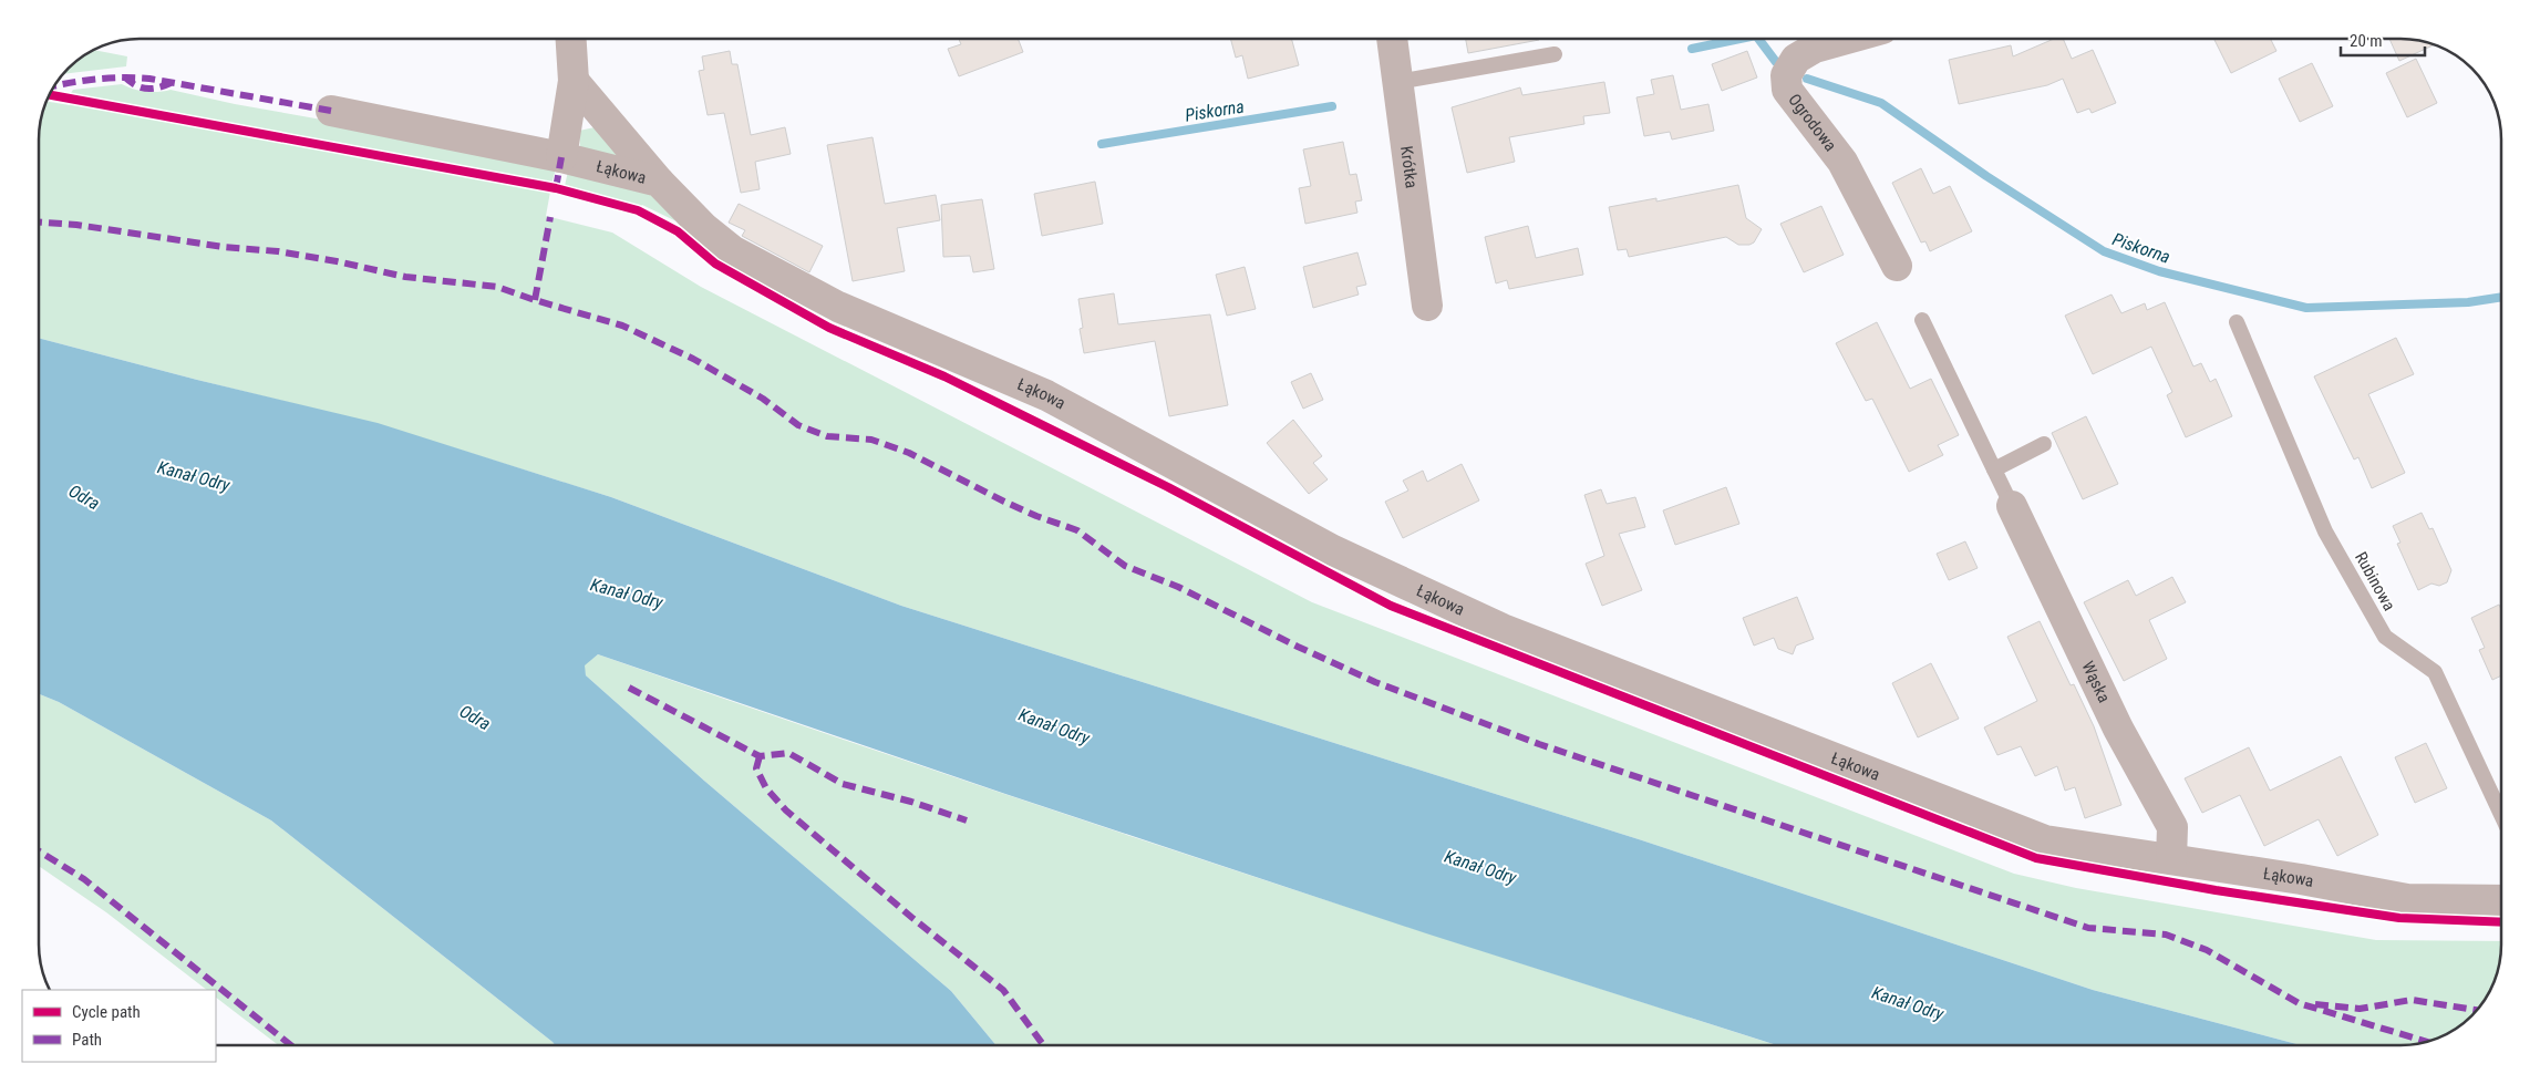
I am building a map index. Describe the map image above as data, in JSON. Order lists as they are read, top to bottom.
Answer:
{
  "streets": {
    "street": [
      "Ogrodowa",
      "Krótka",
      "Łąkowa",
      "Wąska"
    ],
    "lane": ["Rubinowa"]
  },
  "crossings": [
    ["Łąkowa", "Wąska"]
  ],
  "water": ["Piskorna", "Kanał Odry", "Odra"],
  "legend": ["Cycle path", "Path"],
  "scale_bar": "20 m"
}
